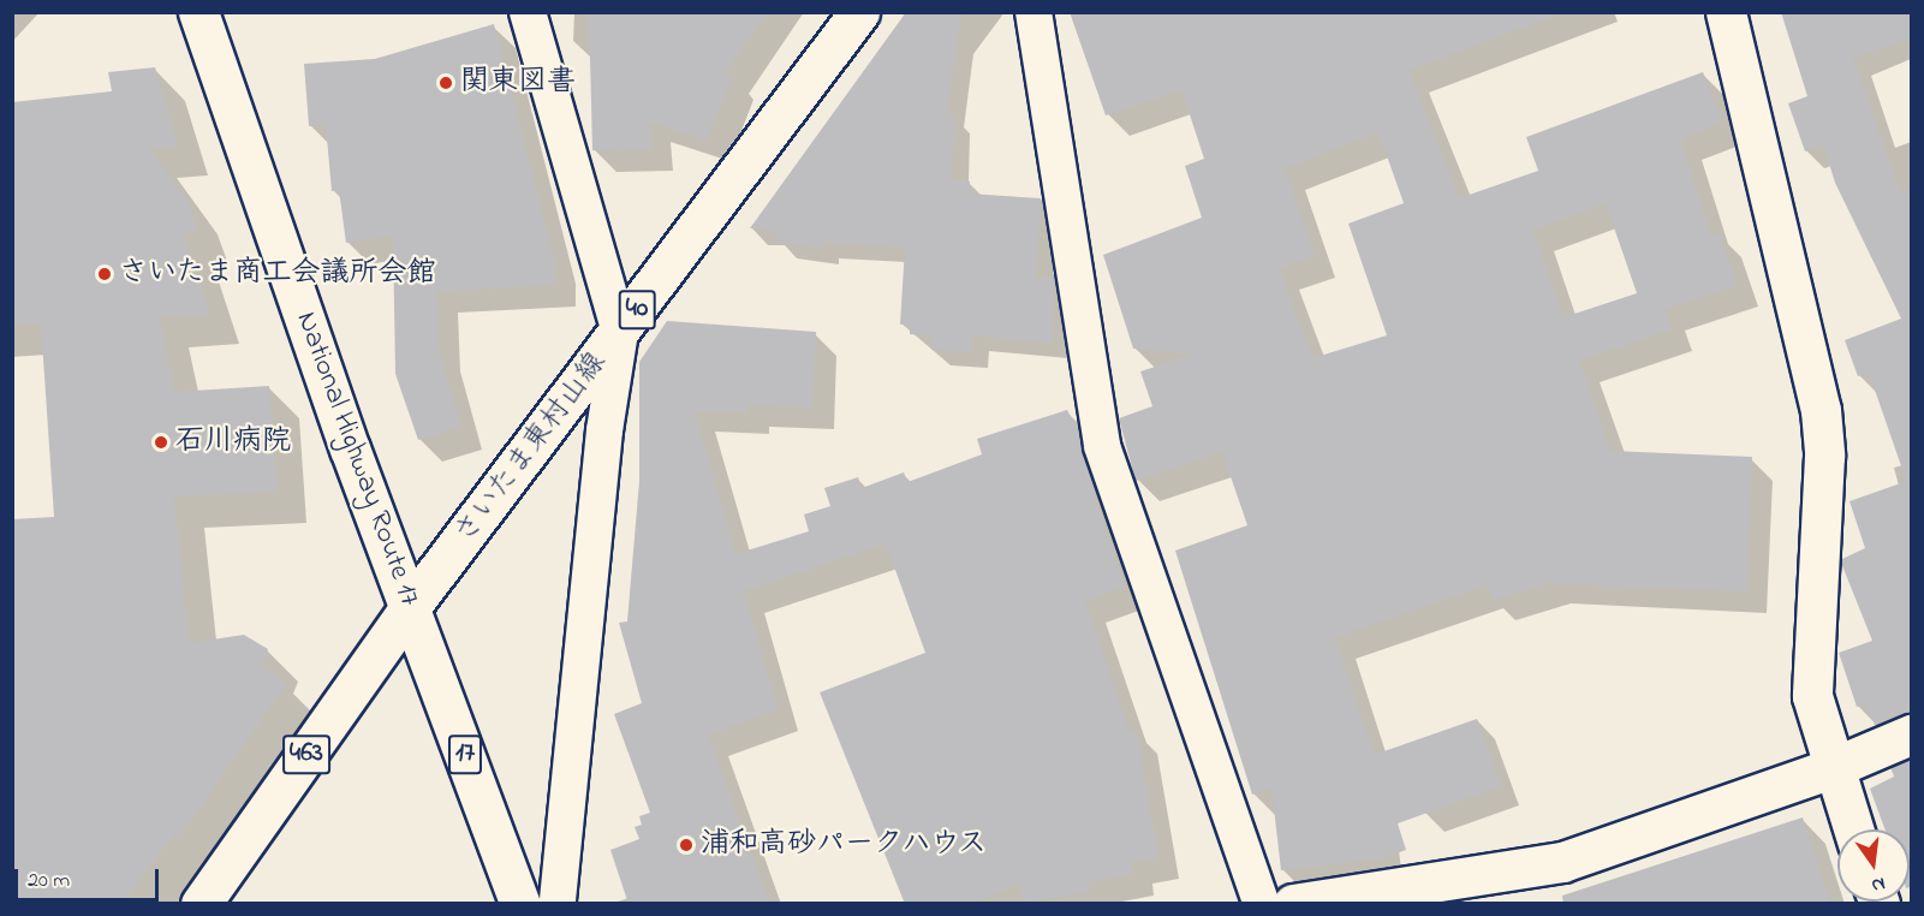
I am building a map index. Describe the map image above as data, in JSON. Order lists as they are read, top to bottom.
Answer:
{
  "streets": {
    "main road": [
      "40",
      "さいたま東村山線",
      "National Highway Route 17",
      "463",
      "17"
    ]
  },
  "crossings": [
    ["さいたま東村山線", "National Highway Route 17"],
    ["さいたま東村山線", "463"],
    ["National Highway Route 17", "463"]
  ],
  "places": [
    "関東図書",
    "さいたま商工会議所会館",
    "石川病院",
    "浦和高砂パークハウス"
  ],
  "scale_bar": "20 m",
  "north": "bottom"
}
